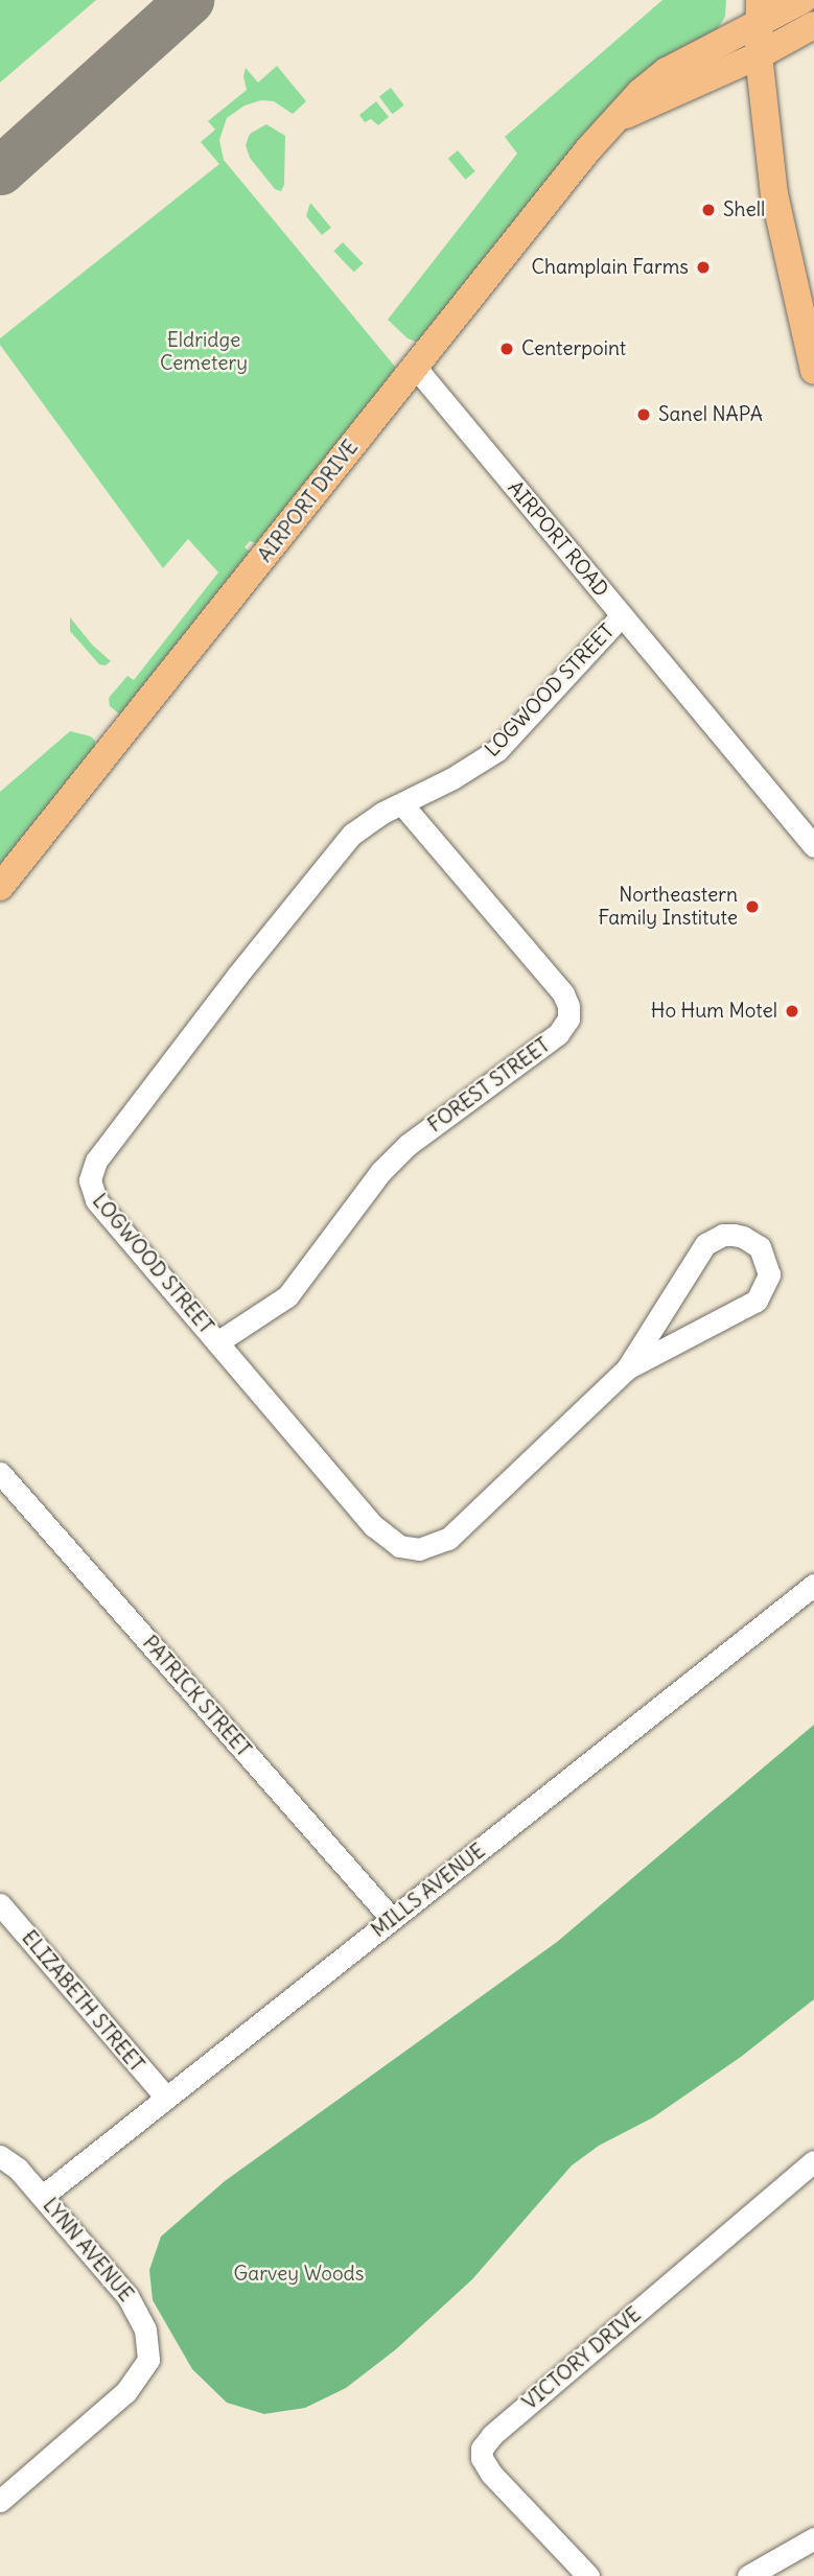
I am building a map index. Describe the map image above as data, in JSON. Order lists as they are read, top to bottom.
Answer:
{
  "streets": {
    "main road": ["AIRPORT DRIVE"],
    "street": [
      "AIRPORT ROAD",
      "LOGWOOD STREET",
      "FOREST STREET",
      "PATRICK STREET",
      "MILLS AVENUE",
      "ELIZABETH STREET",
      "LYNN AVENUE",
      "VICTORY DRIVE"
    ]
  },
  "crossings": [
    ["AIRPORT DRIVE", "AIRPORT ROAD"],
    ["AIRPORT ROAD", "LOGWOOD STREET"],
    ["LOGWOOD STREET", "FOREST STREET"],
    ["PATRICK STREET", "MILLS AVENUE"],
    ["MILLS AVENUE", "ELIZABETH STREET"],
    ["MILLS AVENUE", "LYNN AVENUE"]
  ],
  "parks": ["Eldridge Cemetery", "Garvey Woods"],
  "places": [
    "Shell",
    "Champlain Farms",
    "Centerpoint",
    "Sanel NAPA",
    "Northeastern Family Institute",
    "Ho Hum Motel"
  ]
}
